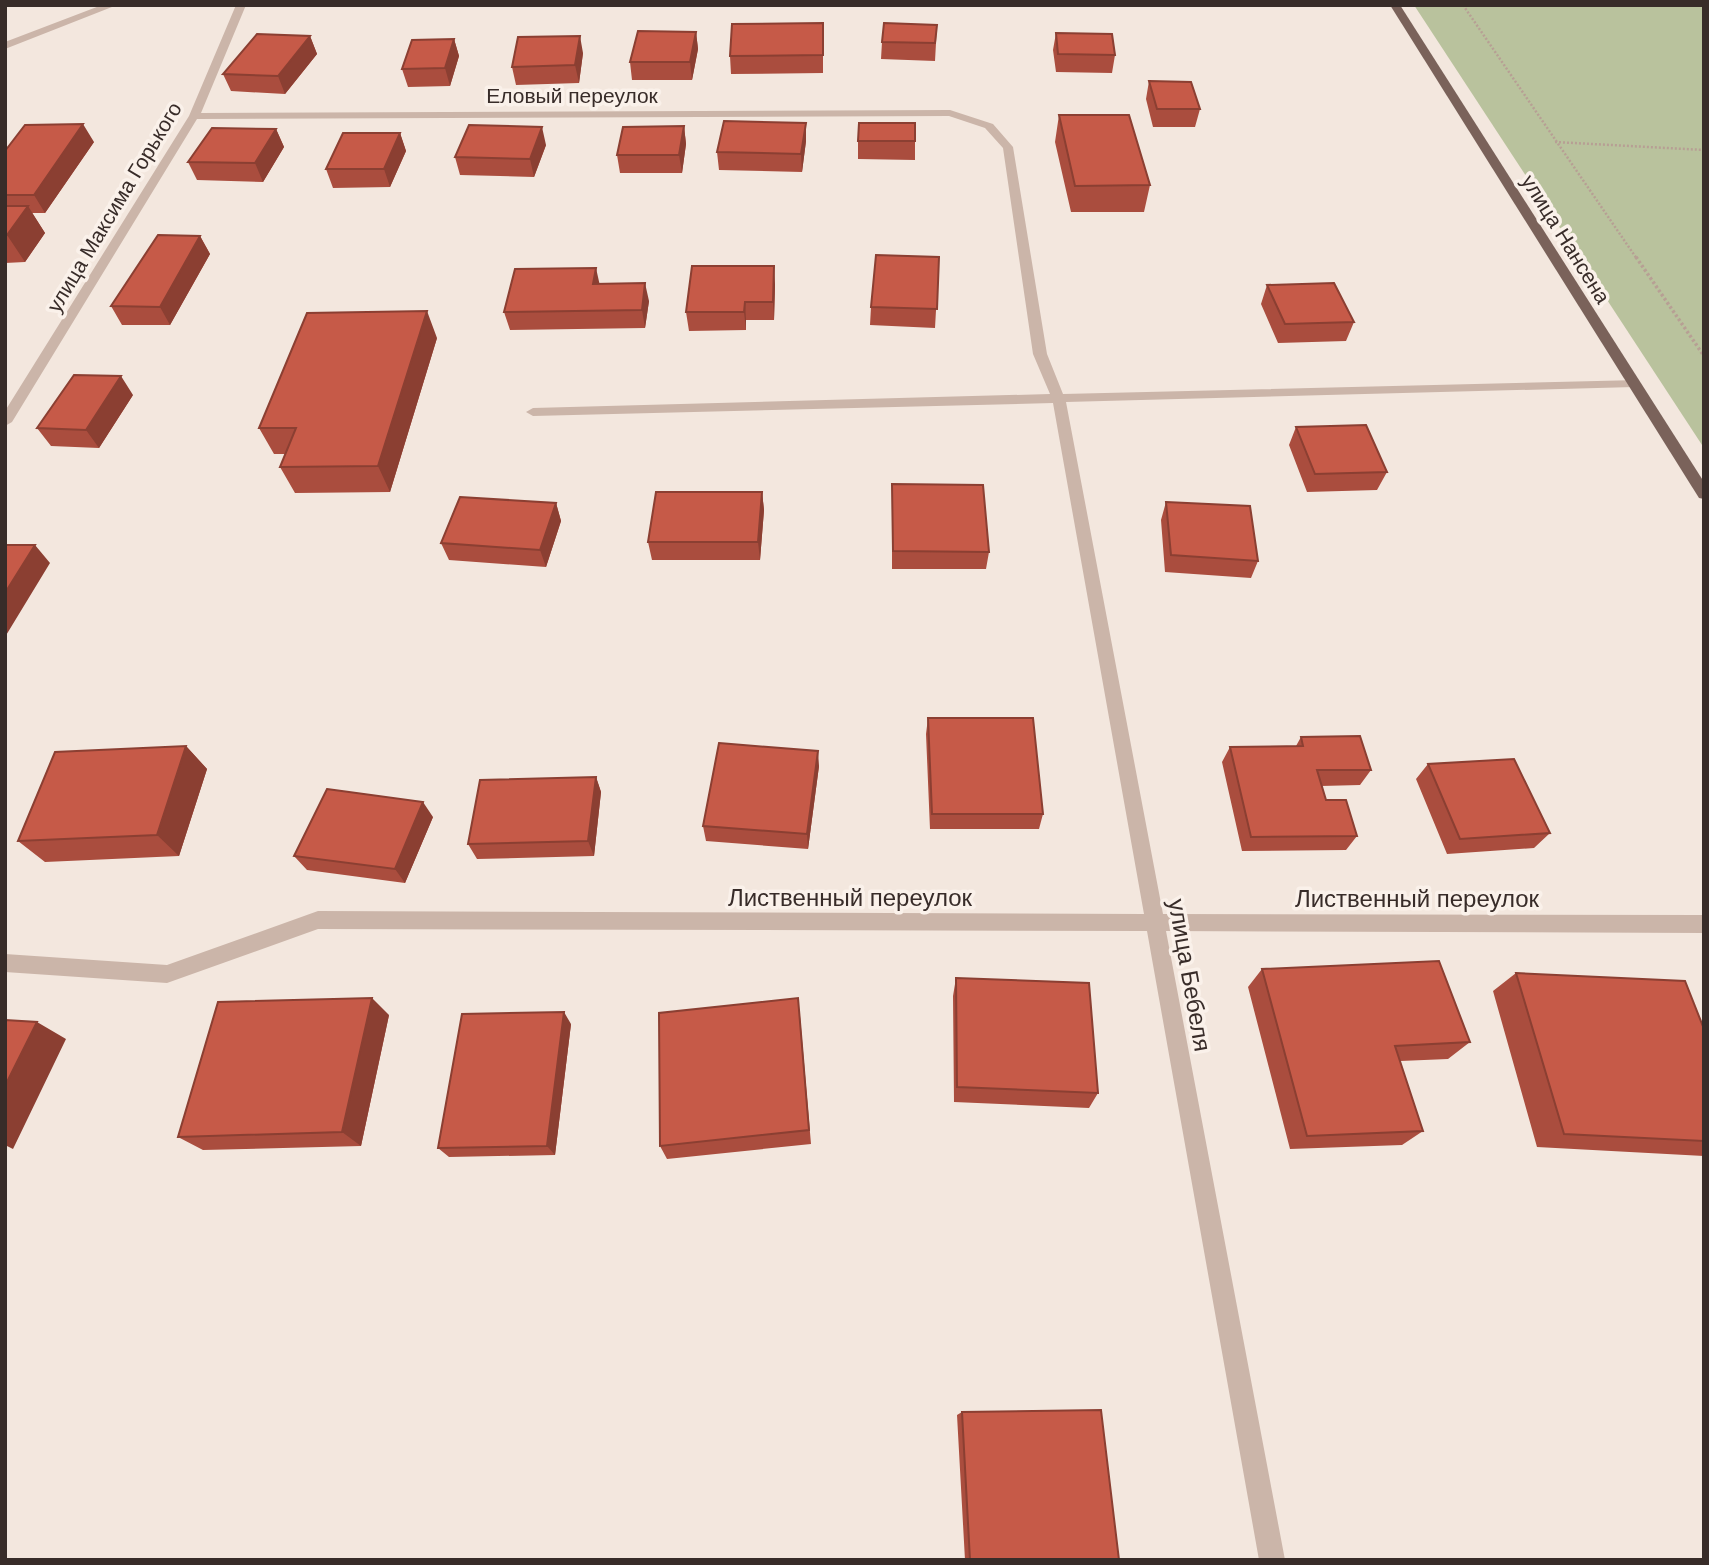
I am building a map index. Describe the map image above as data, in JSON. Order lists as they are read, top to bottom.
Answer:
{
  "streets": {
    "main road": ["улица Нансена"],
    "street": [
      "Еловый переулок",
      "улица Максима Горького",
      "Лиственный переулок",
      "улица Бебеля"
    ]
  },
  "crossings": [
    ["Еловый переулок", "улица Максима Горького"],
    ["Еловый переулок", "улица Бебеля"],
    ["Лиственный переулок", "улица Бебеля"]
  ]
}
